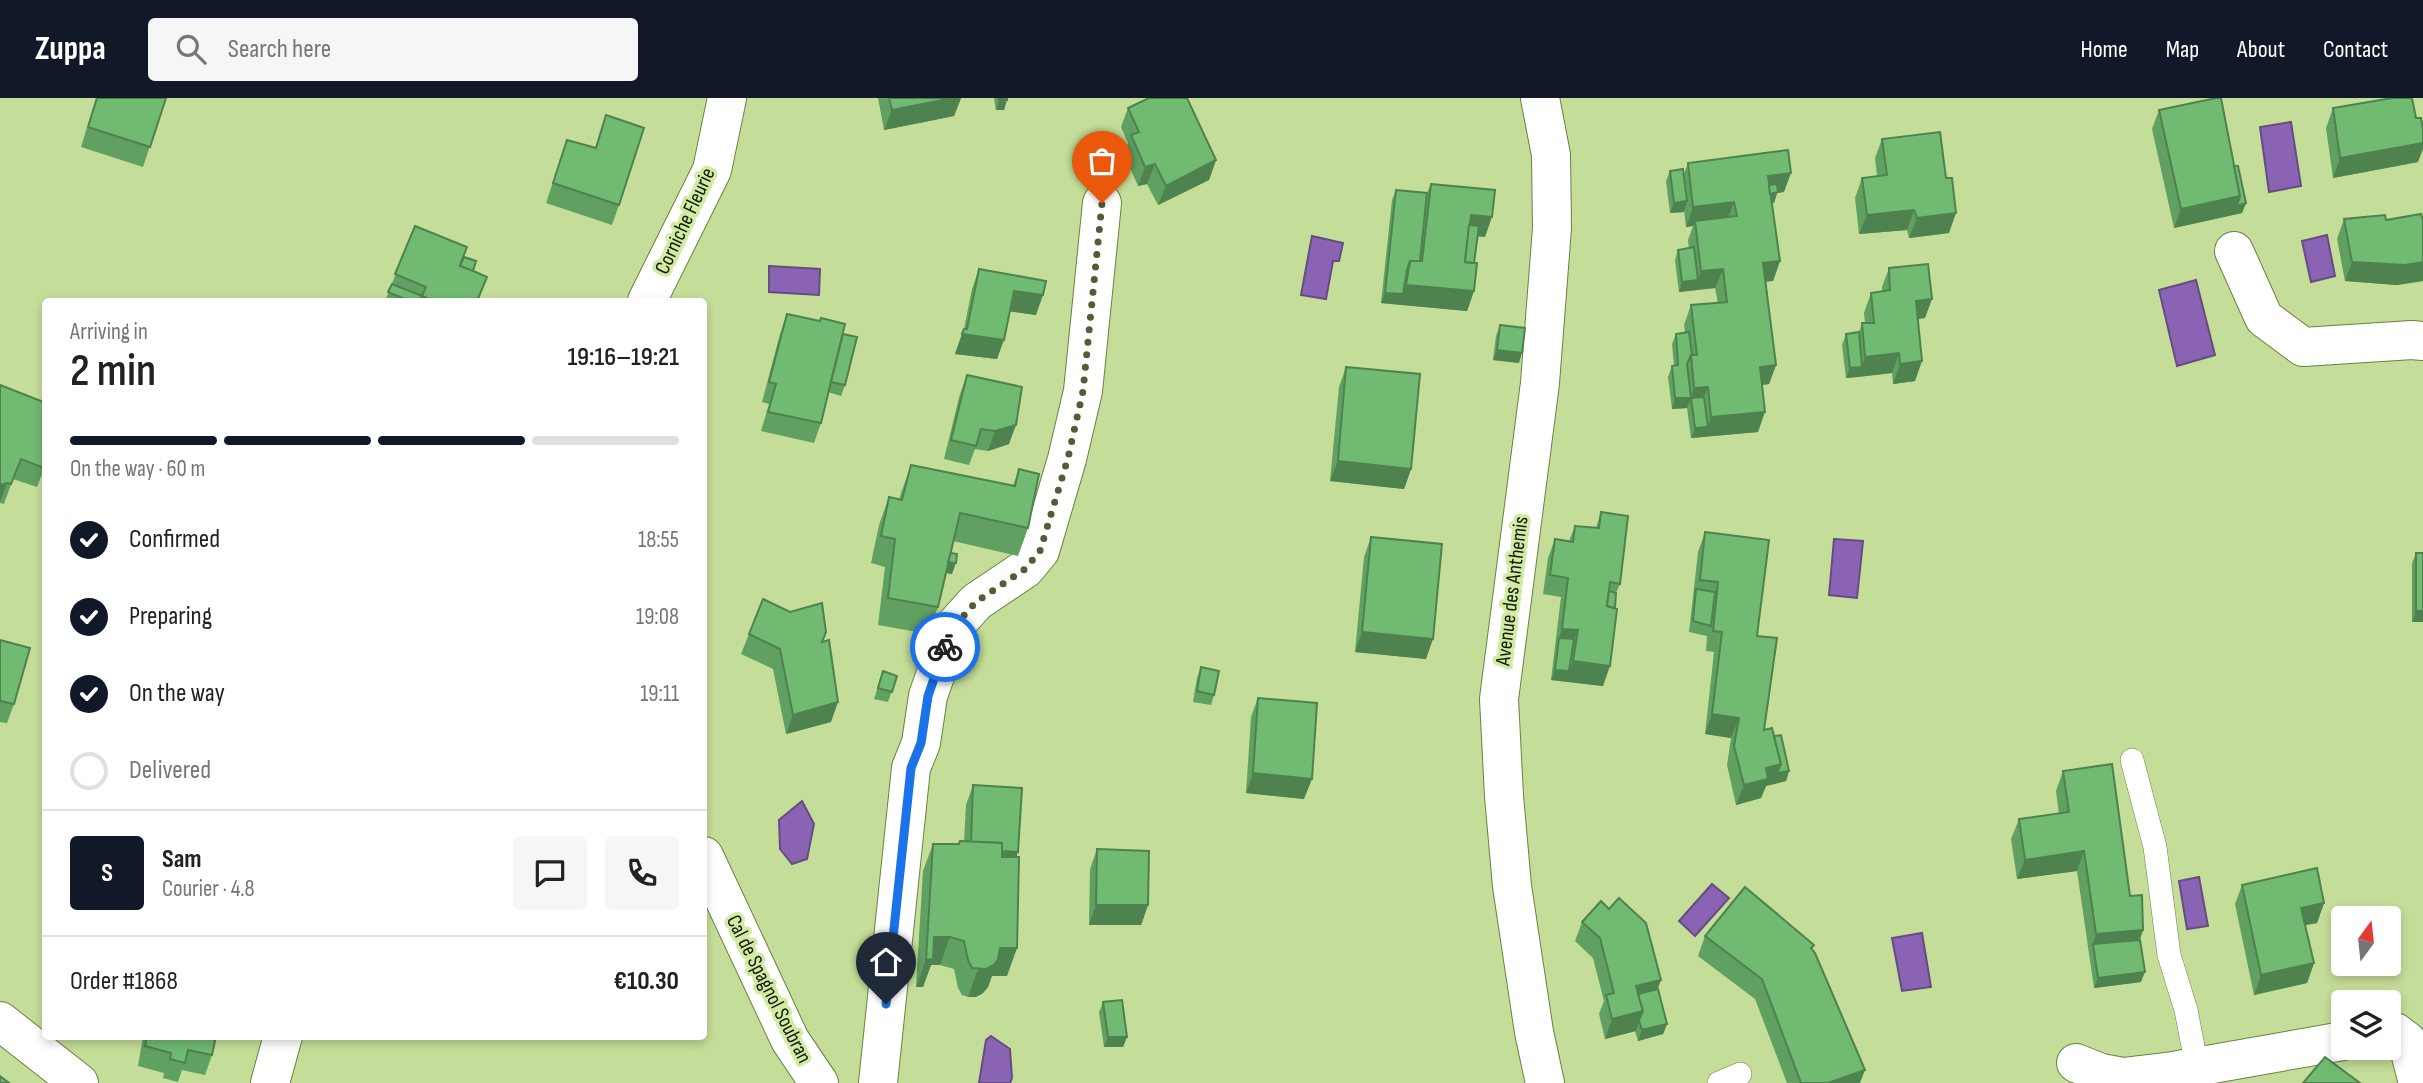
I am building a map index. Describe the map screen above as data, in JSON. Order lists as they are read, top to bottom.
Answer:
{
  "streets": {
    "street": ["Corniche Fleurie", "Avenue des Anthemis", "Cal de Spagnol Soubran"]
  },
  "north": "top",
  "page": {
    "header": "Zuppa",
    "search": "Search here",
    "nav": [
      "Home",
      "Map",
      "About",
      "Contact"
    ],
    "heading": ["2 min", "Arriving in", "19:16–19:21"],
    "panel": [
      "Sam",
      "Courier · 4.8",
      "Order #1868",
      "€10.30"
    ],
    "bar": "On the way · 60 m",
    "list": [
      ["Confirmed", "18:55"],
      ["Preparing", "19:08"],
      ["On the way", "19:11"],
      "Delivered"
    ],
    "round": "S"
  }
}
